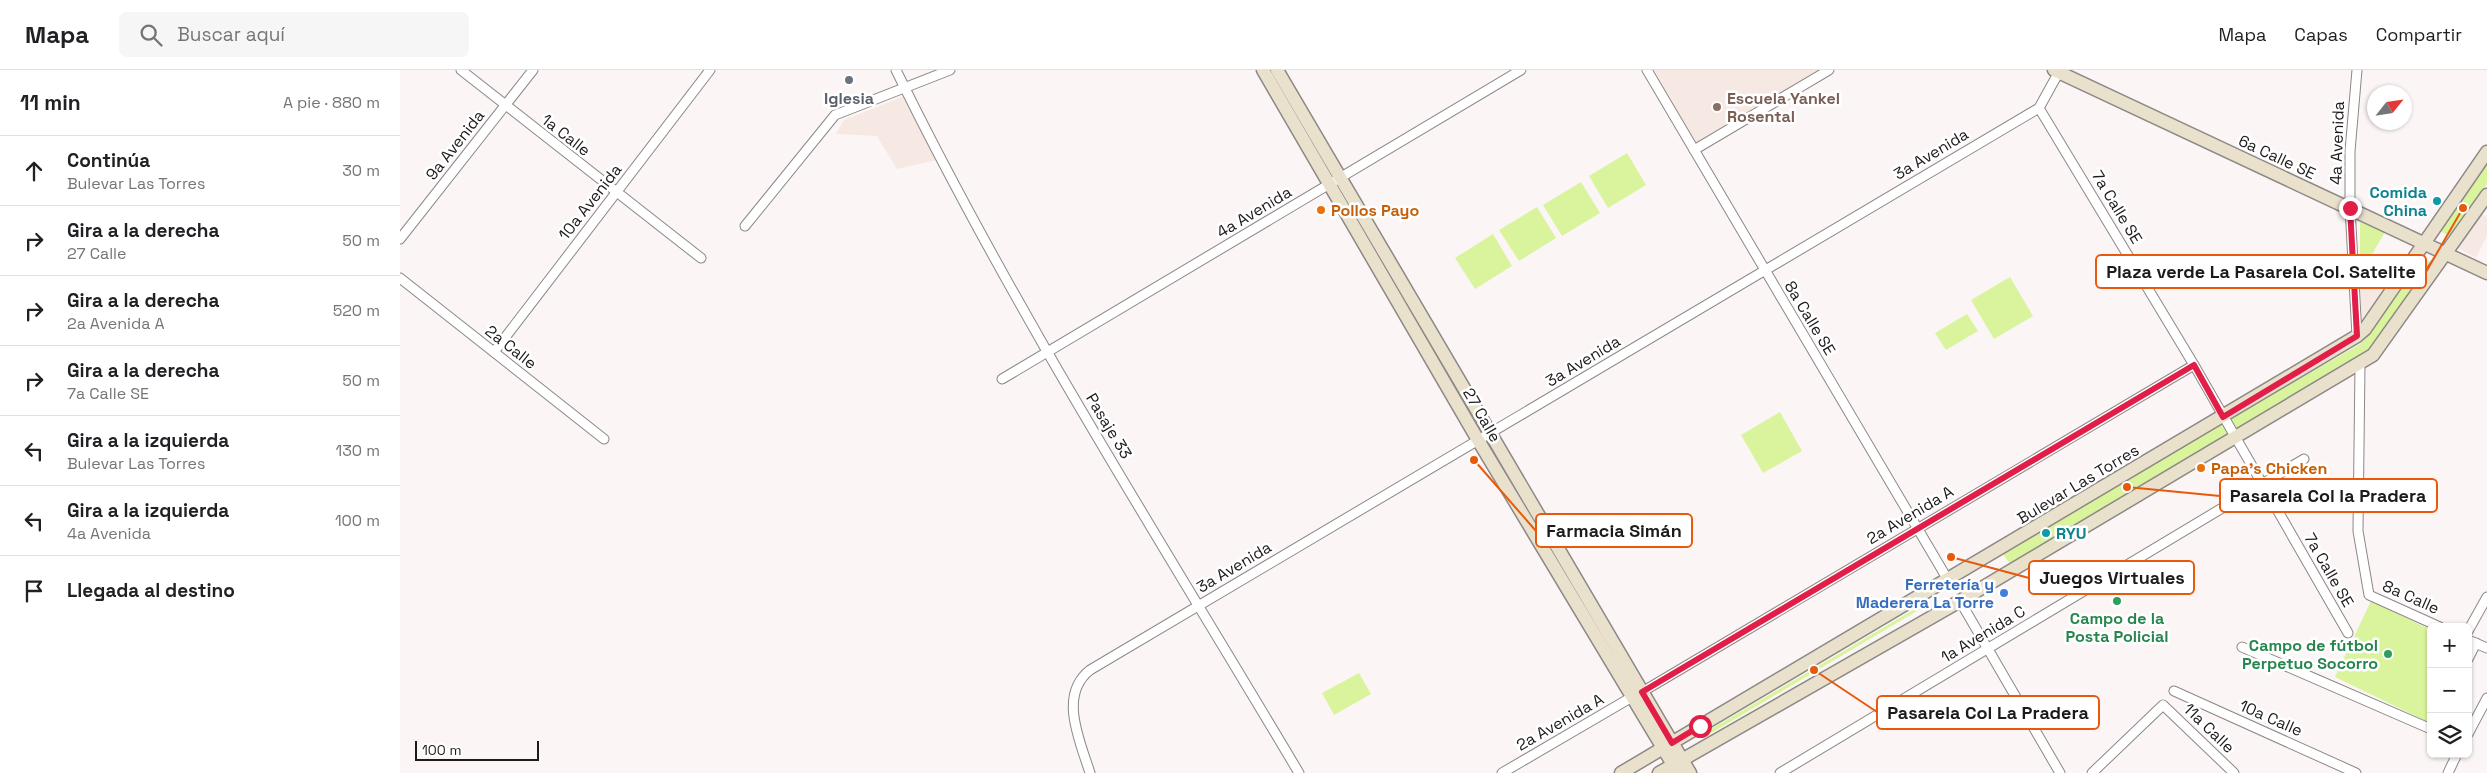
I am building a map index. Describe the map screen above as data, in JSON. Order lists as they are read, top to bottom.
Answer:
{
  "streets": {
    "street": [
      "1a Calle",
      "4a Avenida",
      "9a Avenida",
      "3a Avenida",
      "6a Calle SE",
      "10a Avenida",
      "7a Calle SE",
      "8a Calle SE",
      "2a Calle",
      "27 Calle",
      "Pasaje 33",
      "Bulevar Las Torres",
      "2a Avenida A",
      "8a Calle",
      "1a Avenida C",
      "10a Calle",
      "11a Calle"
    ]
  },
  "crossings": [
    ["1a Calle", "9a Avenida"],
    ["1a Calle", "10a Avenida"],
    ["4a Avenida", "6a Calle SE"],
    ["4a Avenida", "27 Calle"],
    ["4a Avenida", "Pasaje 33"],
    ["4a Avenida", "Bulevar Las Torres"],
    ["3a Avenida", "7a Calle SE"],
    ["3a Avenida", "8a Calle SE"],
    ["3a Avenida", "27 Calle"],
    ["3a Avenida", "Pasaje 33"],
    ["6a Calle SE", "Bulevar Las Torres"],
    ["10a Avenida", "2a Calle"],
    ["7a Calle SE", "Bulevar Las Torres"],
    ["7a Calle SE", "2a Avenida A"],
    ["7a Calle SE", "1a Avenida C"],
    ["8a Calle SE", "Bulevar Las Torres"],
    ["8a Calle SE", "2a Avenida A"],
    ["27 Calle", "Bulevar Las Torres"],
    ["27 Calle", "2a Avenida A"]
  ],
  "places": [
    "Iglesia",
    "Escuela Yankel Rosental",
    "Comida China",
    "Plaza verde La Pasarela Col. Satelite",
    "Pollos Payo",
    "Farmacia Simán",
    "Papa's Chicken",
    "Pasarela Col la Pradera",
    "RYU",
    "Juegos Virtuales",
    "Ferretería y Maderera La Torre",
    "Campo de la Posta Policial",
    "Campo de fútbol Perpetuo Socorro",
    "Pasarela Col La Pradera"
  ],
  "scale_bar": "100 m",
  "north": "top right",
  "page": {
    "header": "Mapa",
    "search": "Buscar aquí",
    "nav": ["Mapa", "Capas", "Compartir"],
    "heading": ["11 min", "A pie · 880 m"],
    "list": [
      ["Continúa", "Bulevar Las Torres", "30 m"],
      ["Gira a la derecha", "27 Calle", "50 m"],
      ["Gira a la derecha", "2a Avenida A", "520 m"],
      ["Gira a la derecha", "7a Calle SE", "50 m"],
      ["Gira a la izquierda", "Bulevar Las Torres", "130 m"],
      ["Gira a la izquierda", "4a Avenida", "100 m"],
      "Llegada al destino"
    ],
    "map_buttons": ["+", "−"],
    "scale": "100 m"
  }
}
